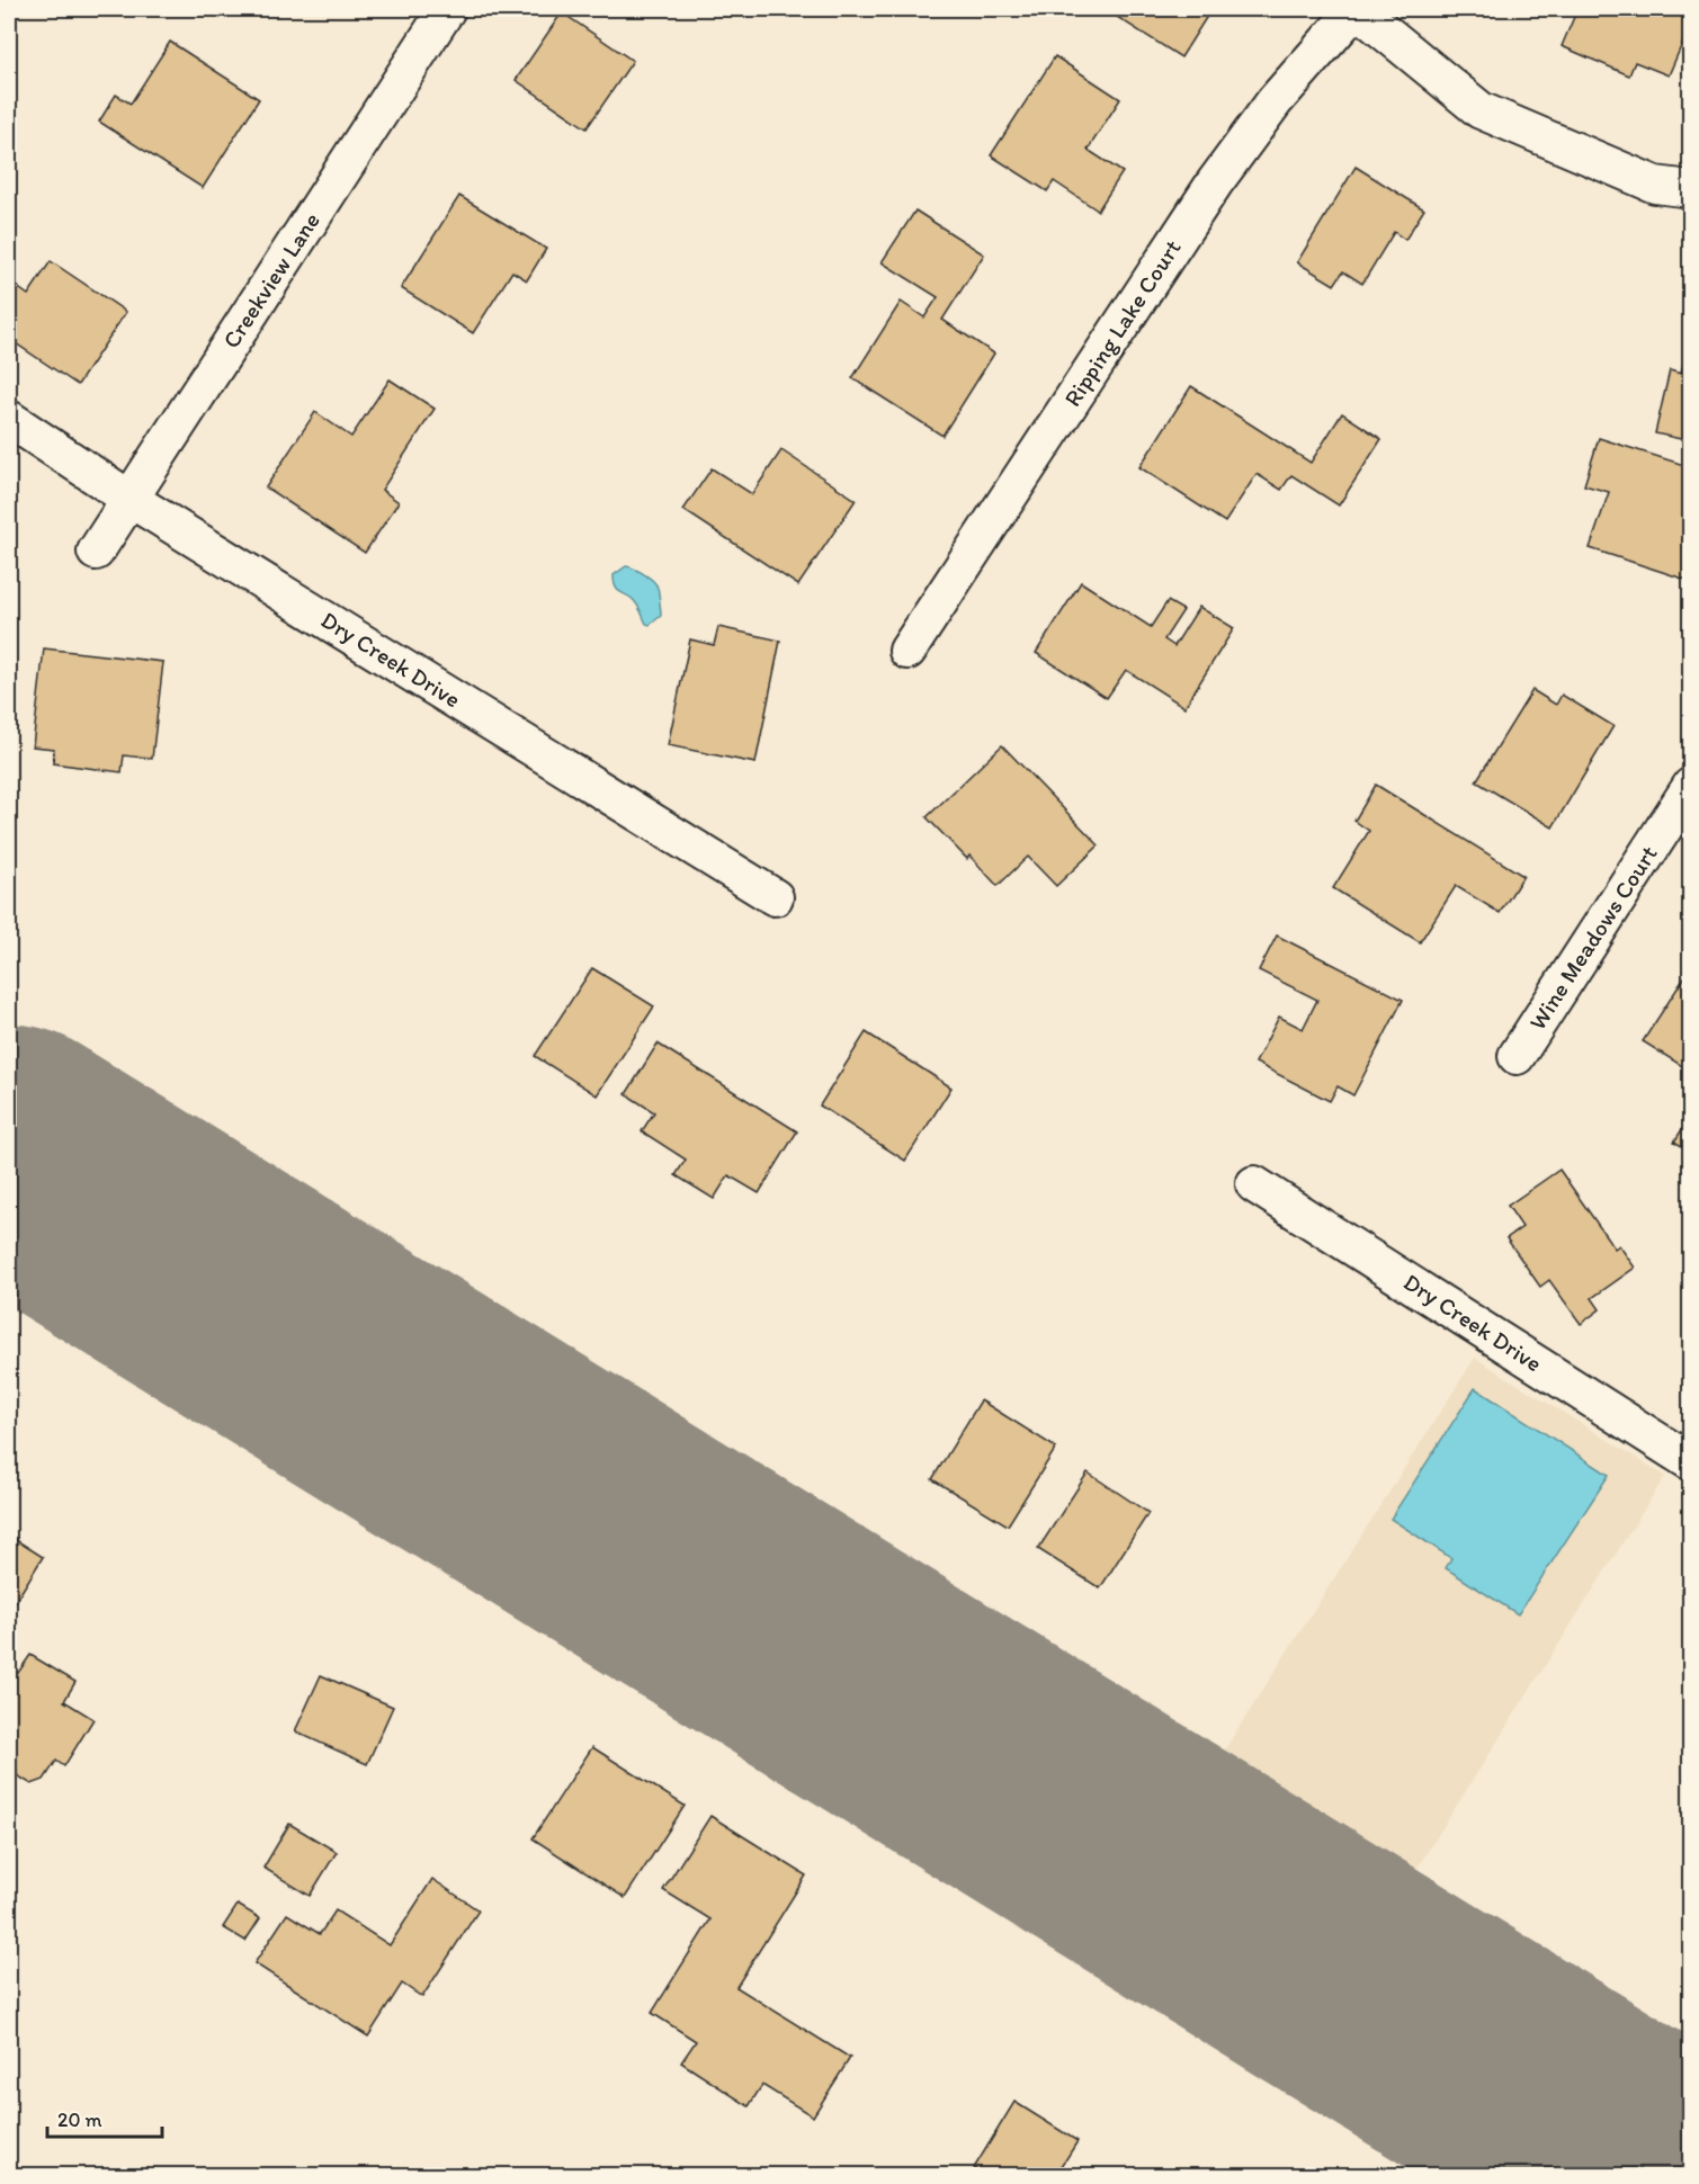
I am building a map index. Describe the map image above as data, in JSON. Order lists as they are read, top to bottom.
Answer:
{
  "streets": {
    "street": [
      "Creekview Lane",
      "Ripping Lake Court",
      "Dry Creek Drive",
      "Wine Meadows Court"
    ]
  },
  "crossings": [
    ["Creekview Lane", "Dry Creek Drive"]
  ],
  "scale_bar": "20 m"
}
